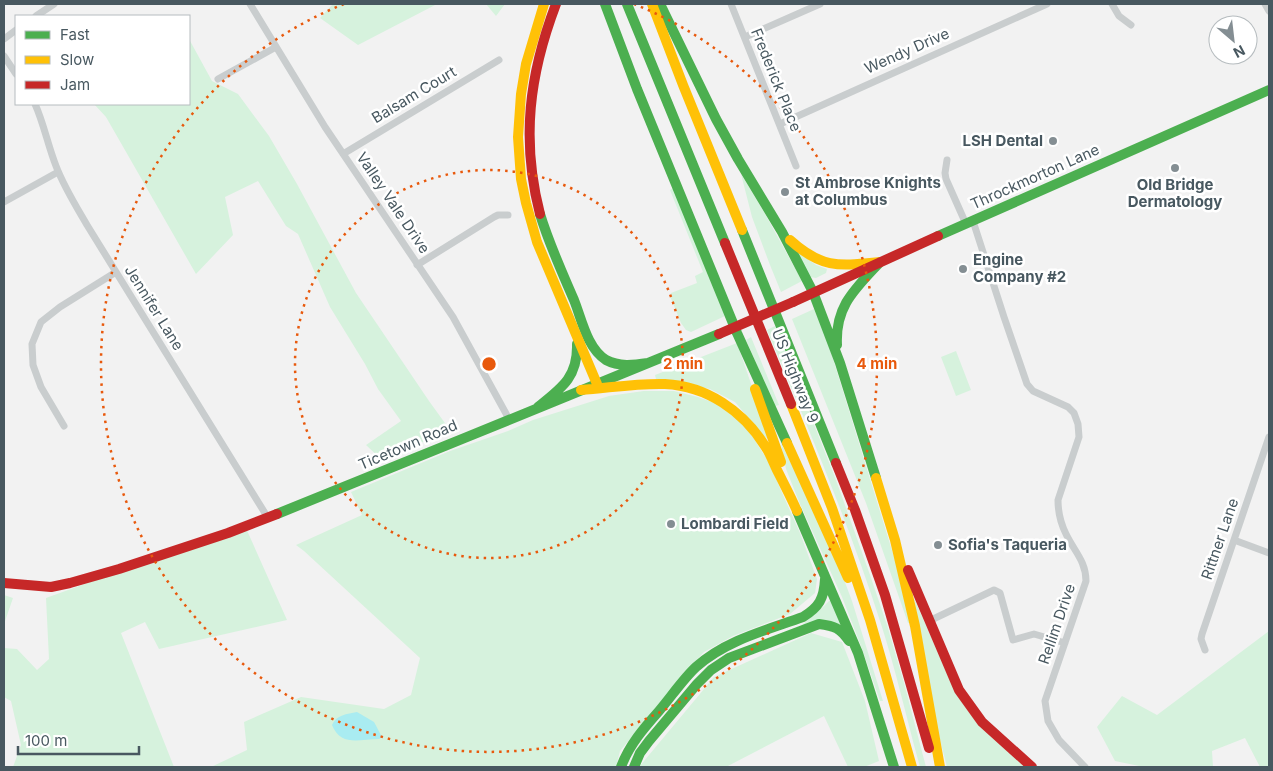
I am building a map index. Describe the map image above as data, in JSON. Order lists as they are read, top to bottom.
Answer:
{
  "streets": {
    "main road": ["Throckmorton Lane", "US Highway 9", "Ticetown Road"],
    "street": [
      "Wendy Drive",
      "Frederick Place",
      "Balsam Court",
      "Valley Vale Drive",
      "Jennifer Lane",
      "Rittner Lane",
      "Rellim Drive"
    ]
  },
  "crossings": [
    ["Wendy Drive", "Frederick Place"],
    ["Balsam Court", "Valley Vale Drive"],
    ["Throckmorton Lane", "Ticetown Road"],
    ["Throckmorton Lane", "Rellim Drive"],
    ["Valley Vale Drive", "Ticetown Road"],
    ["Jennifer Lane", "Ticetown Road"]
  ],
  "places": [
    "LSH Dental",
    "Old Bridge Dermatology",
    "St Ambrose Knights at Columbus",
    "Engine Company #2",
    "Lombardi Field",
    "Sofia's Taqueria"
  ],
  "legend": ["Fast", "Slow", "Jam"],
  "scale_bar": "100 m",
  "north": "bottom right",
  "rings": ["2 min", "4 min"]
}
